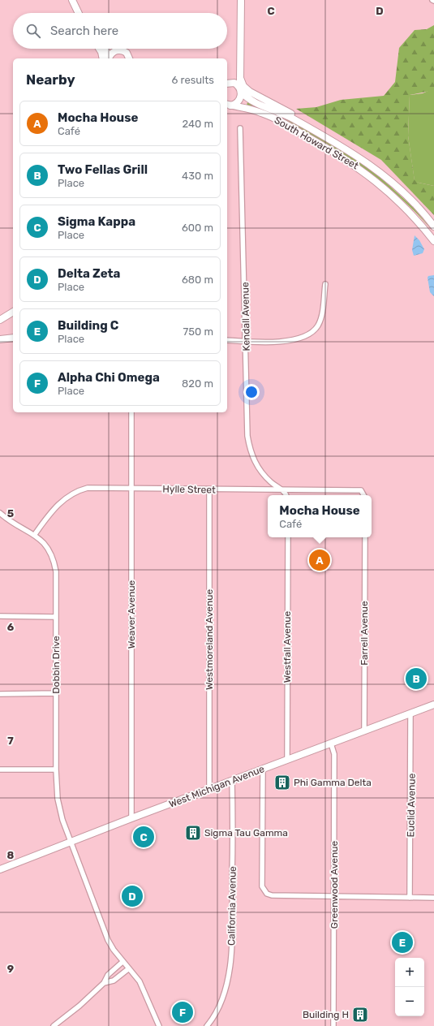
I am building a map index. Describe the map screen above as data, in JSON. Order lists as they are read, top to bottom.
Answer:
{
  "streets": {
    "street": [
      "South Howard Street",
      "Kendall Avenue",
      "Hylle Street",
      "Weaver Avenue",
      "Farrell Avenue",
      "Westmoreland Avenue",
      "Westfall Avenue",
      "Dobbin Drive",
      "West Michigan Avenue",
      "Euclid Avenue",
      "Greenwood Avenue",
      "California Avenue"
    ]
  },
  "crossings": [
    ["Kendall Avenue", "Hylle Street"],
    ["Hylle Street", "Weaver Avenue"],
    ["Hylle Street", "Westmoreland Avenue"],
    ["Hylle Street", "Dobbin Drive"],
    ["Weaver Avenue", "West Michigan Avenue"],
    ["Farrell Avenue", "West Michigan Avenue"],
    ["Westmoreland Avenue", "West Michigan Avenue"],
    ["Westfall Avenue", "West Michigan Avenue"],
    ["Dobbin Drive", "West Michigan Avenue"],
    ["West Michigan Avenue", "Euclid Avenue"],
    ["West Michigan Avenue", "Greenwood Avenue"],
    ["West Michigan Avenue", "California Avenue"]
  ],
  "places": {
    "building": ["Phi Gamma Delta", "Sigma Tau Gamma", "Building H"]
  },
  "page": {
    "search": "Search here",
    "heading": ["Nearby", "6 results"],
    "list": [
      {
        "mark": "A",
        "name": "Mocha House",
        "note": "Café",
        "value": "240 m"
      },
      {
        "mark": "B",
        "name": "Two Fellas Grill",
        "note": "Place",
        "value": "430 m"
      },
      {
        "mark": "C",
        "name": "Sigma Kappa",
        "note": "Place",
        "value": "600 m"
      },
      {
        "mark": "D",
        "name": "Delta Zeta",
        "note": "Place",
        "value": "680 m"
      },
      {
        "mark": "E",
        "name": "Building C",
        "note": "Place",
        "value": "750 m"
      },
      {
        "mark": "F",
        "name": "Alpha Chi Omega",
        "note": "Place",
        "value": "820 m"
      }
    ],
    "popup": ["Mocha House", "Café"],
    "pins": [
      "A",
      "B",
      "C",
      "D",
      "E",
      "F"
    ],
    "map_buttons": ["+", "−"]
  },
  "grid": {
    "columns": ["C", "D"],
    "rows": [
      "5",
      "6",
      "7",
      "8",
      "9"
    ]
  }
}
